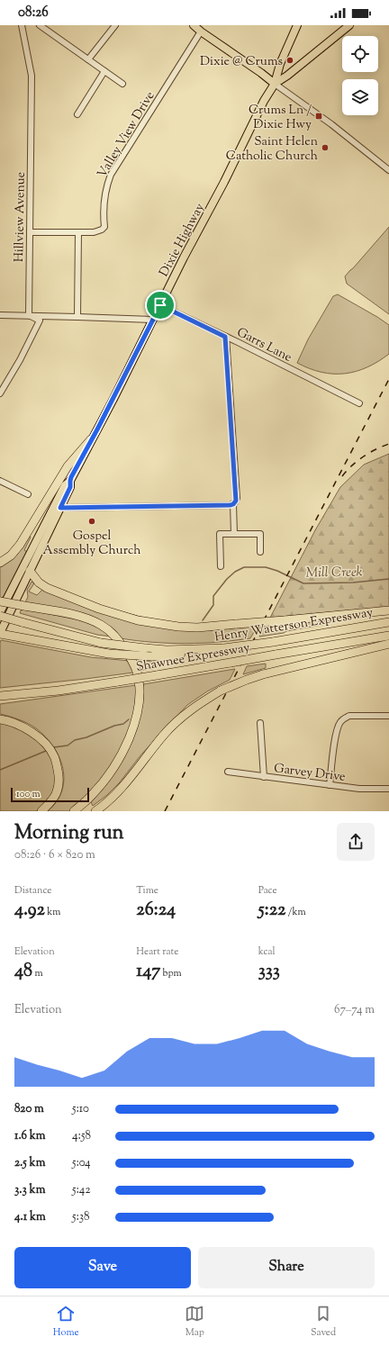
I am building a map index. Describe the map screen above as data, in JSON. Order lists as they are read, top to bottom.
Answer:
{
  "streets": {
    "highway": ["Henry Watterson Expressway", "Shawnee Expressway"],
    "main road": ["Dixie Highway"],
    "street": [
      "Valley View Drive",
      "Hillview Avenue",
      "Garrs Lane",
      "Garvey Drive"
    ]
  },
  "crossings": [
    ["Valley View Drive", "Hillview Avenue"],
    ["Dixie Highway", "Garrs Lane"],
    ["Henry Watterson Expressway", "Shawnee Expressway"]
  ],
  "water": ["Mill Creek"],
  "places": {
    "other": ["Dixie @ Crums", "Saint Helen Catholic Church", "Gospel Assembly Church"],
    "transit": ["Crums Ln / Dixie Hwy"]
  },
  "scale_bar": "100 m",
  "page": {
    "status": "08:26",
    "scale": "100 m",
    "heading": ["Morning run", "08:26 · 6 × 820 m"],
    "stats": [
      ["Distance", "4.92 km"],
      ["Time", "26:24"],
      ["Pace", "5:22 /km"],
      ["Elevation", "48 m"],
      ["Heart rate", "147 bpm"],
      ["kcal", "333"]
    ],
    "chart": ["Elevation", "67–74 m"],
    "list": [
      {
        "name": "820 m",
        "note": "5:10"
      },
      {
        "name": "1.6 km",
        "note": "4:58"
      },
      {
        "name": "2.5 km",
        "note": "5:04"
      },
      {
        "name": "3.3 km",
        "note": "5:42"
      },
      {
        "name": "4.1 km",
        "note": "5:38"
      }
    ],
    "buttons": ["Save", "Share"],
    "tabs": ["Home", "Map", "Saved"]
  }
}
